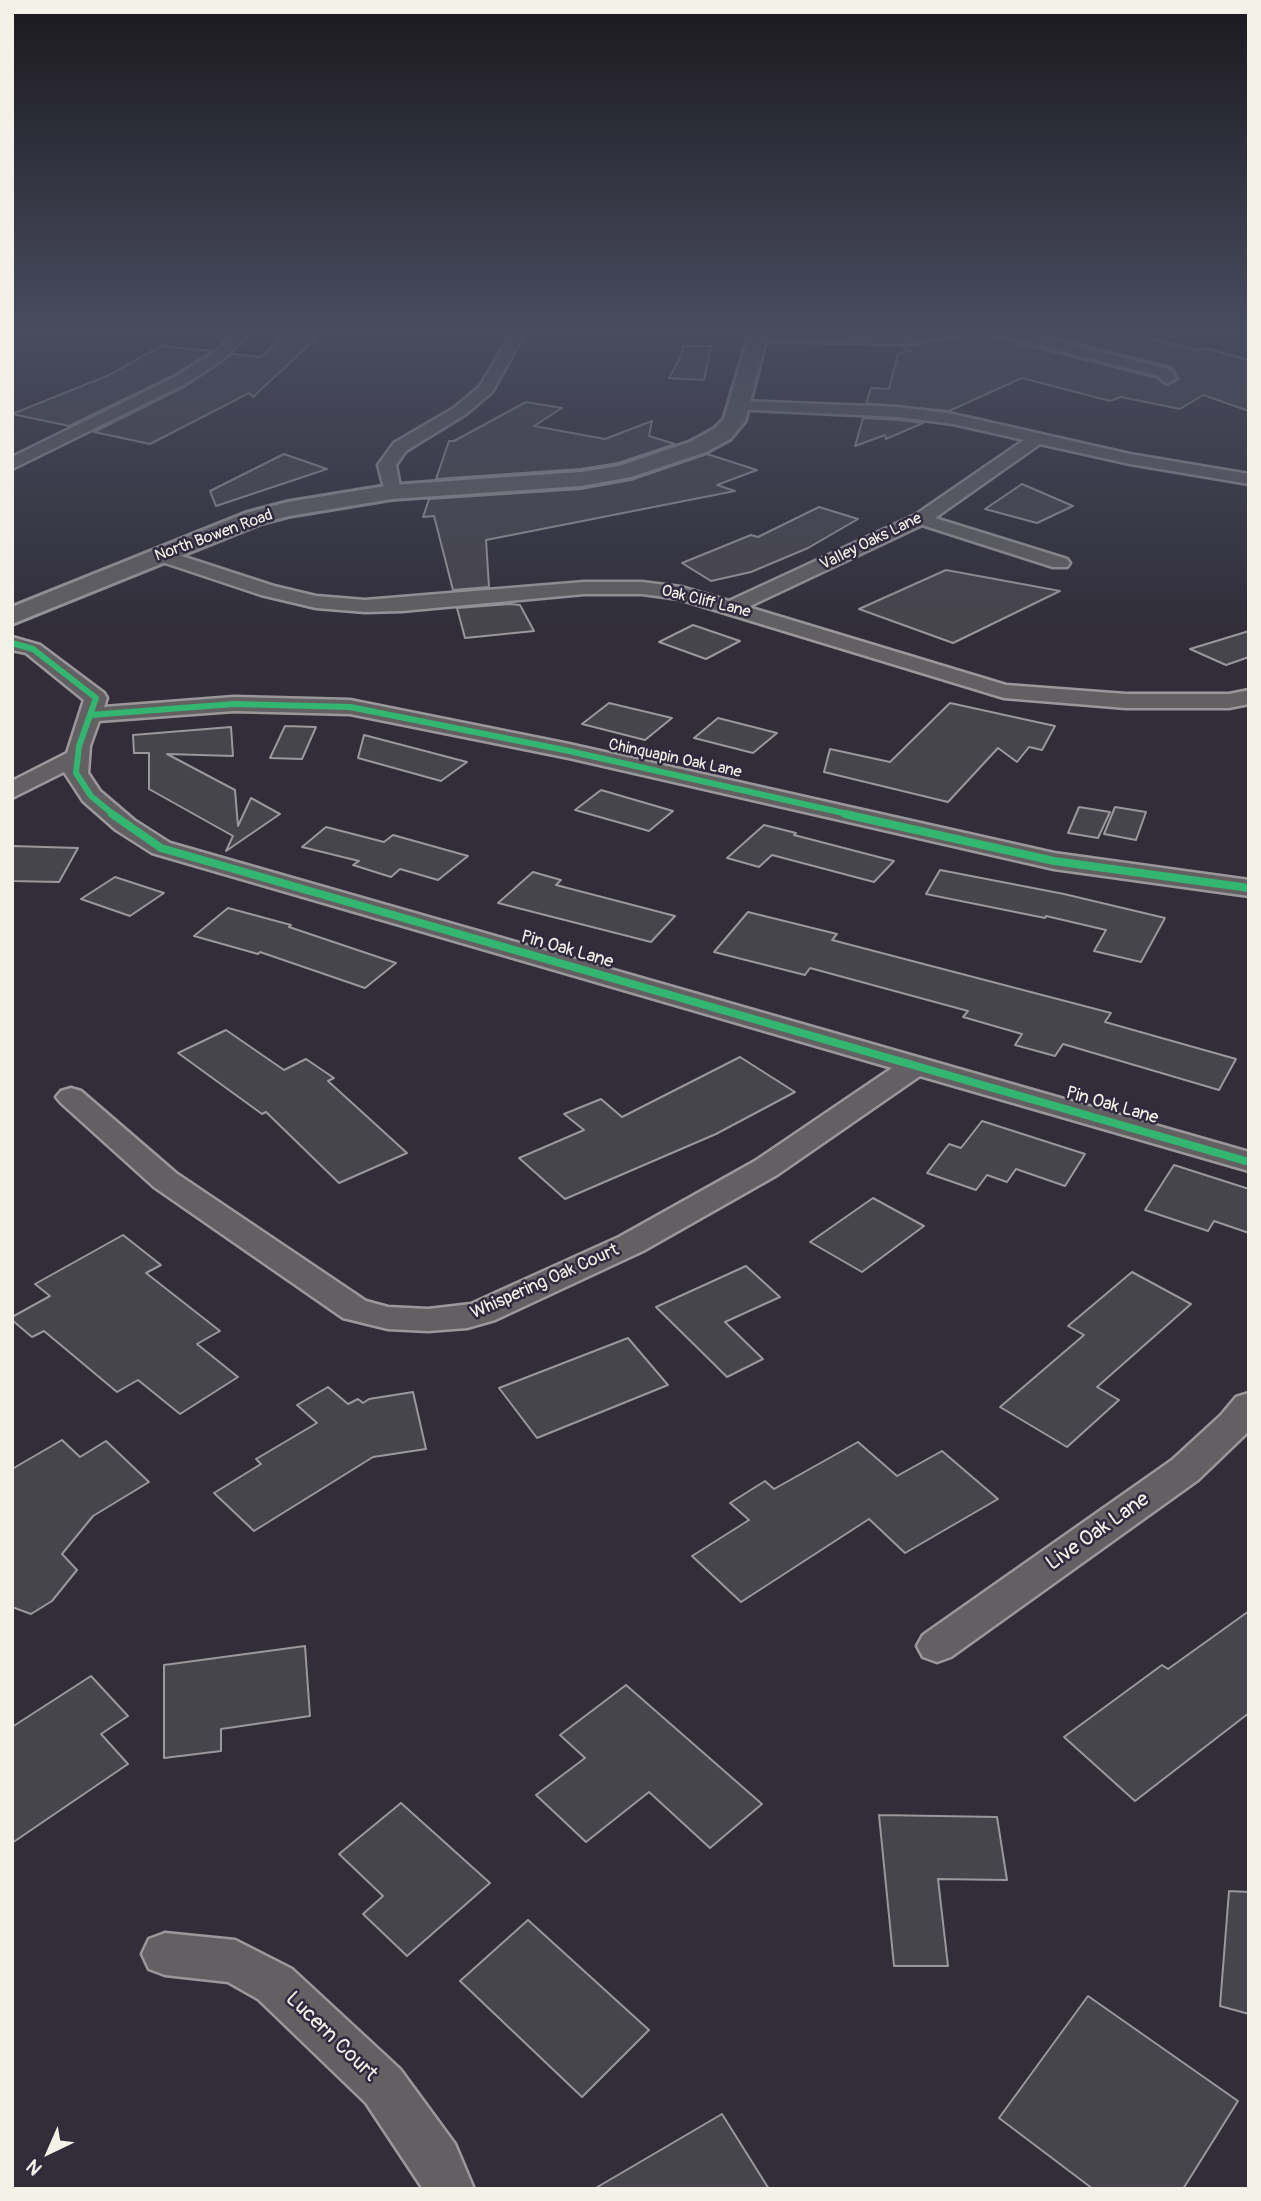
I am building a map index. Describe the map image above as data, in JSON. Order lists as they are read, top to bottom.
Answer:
{
  "streets": {
    "street": [
      "North Bowen Road",
      "Valley Oaks Lane",
      "Oak Cliff Lane",
      "Chinquapin Oak Lane",
      "Pin Oak Lane",
      "Whispering Oak Court",
      "Live Oak Lane",
      "Lucern Court"
    ]
  },
  "crossings": [
    ["North Bowen Road", "Oak Cliff Lane"],
    ["Valley Oaks Lane", "Oak Cliff Lane"],
    ["Chinquapin Oak Lane", "Pin Oak Lane"],
    ["Pin Oak Lane", "Whispering Oak Court"]
  ],
  "north": "bottom left"
}
